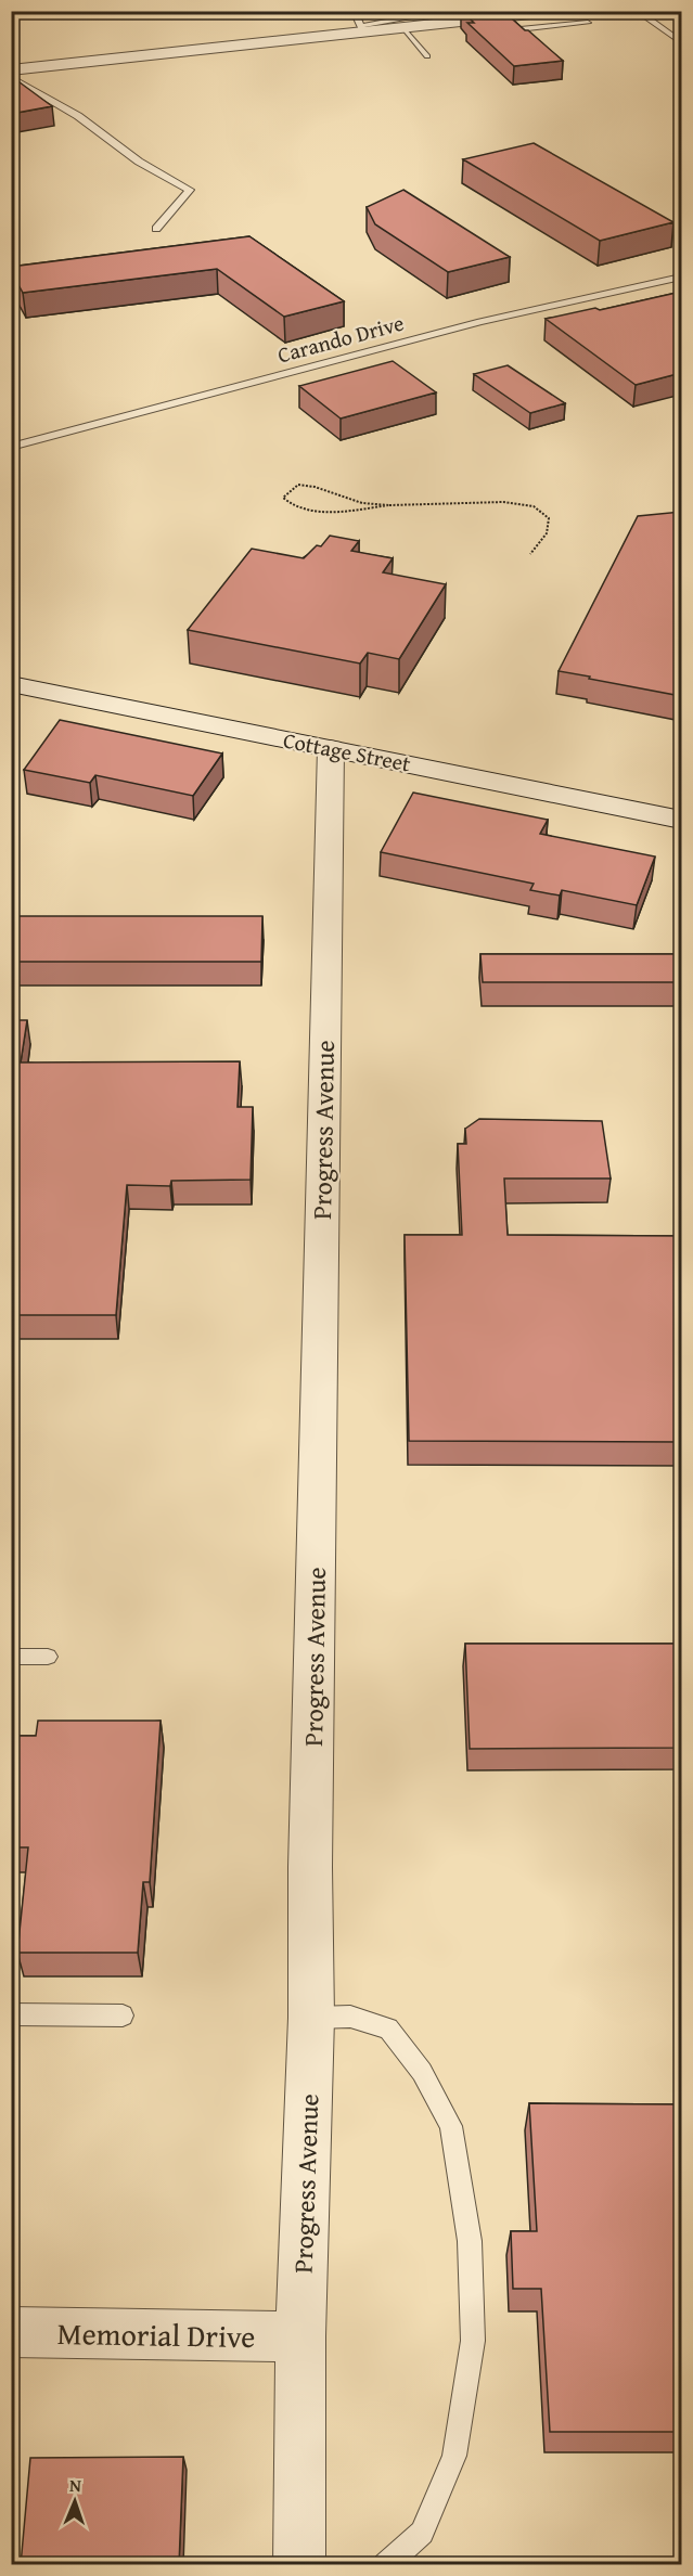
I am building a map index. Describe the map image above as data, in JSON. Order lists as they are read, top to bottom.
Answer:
{
  "streets": {
    "main road": ["Cottage Street"],
    "street": ["Progress Avenue", "Memorial Drive"],
    "lane": ["Carando Drive"]
  },
  "crossings": [
    ["Cottage Street", "Progress Avenue"],
    ["Progress Avenue", "Memorial Drive"]
  ],
  "north": "top"
}
